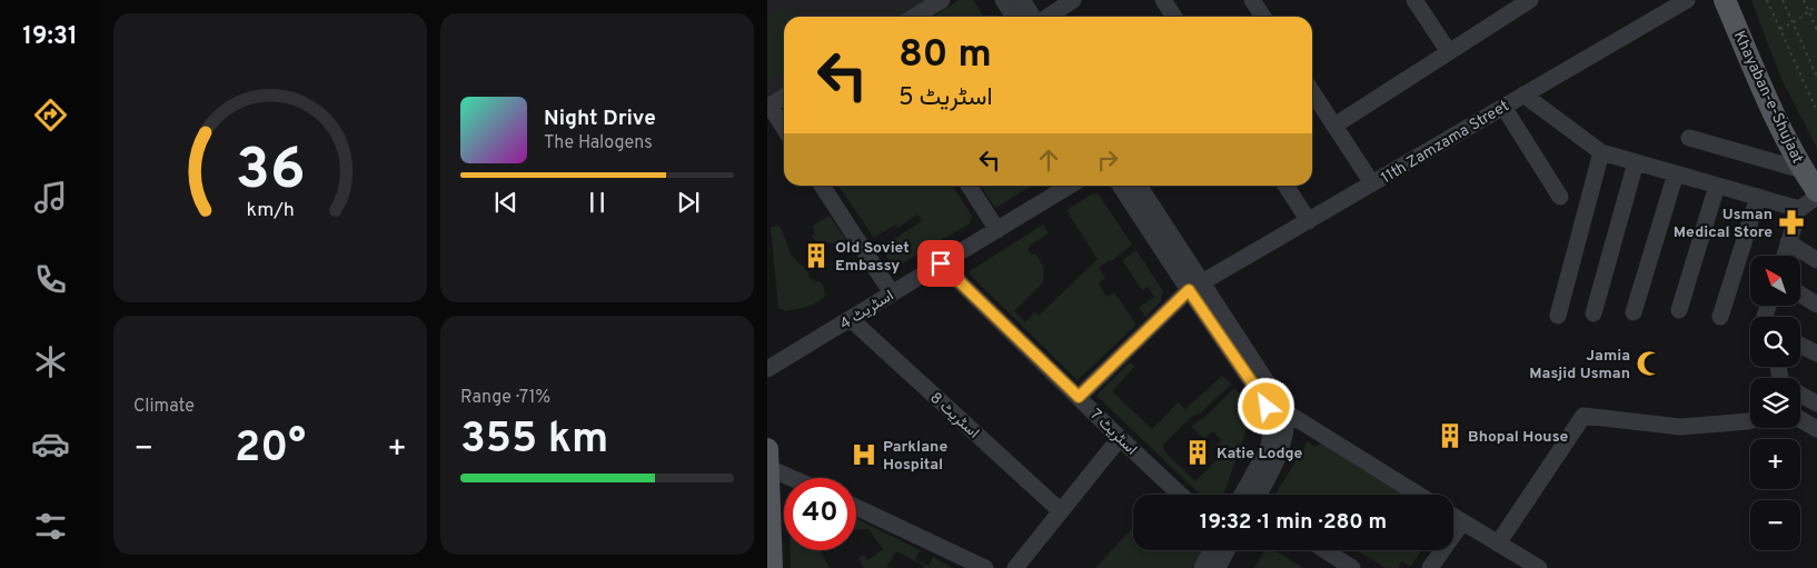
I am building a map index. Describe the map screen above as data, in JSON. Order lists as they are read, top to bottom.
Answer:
{
  "streets": {
    "main road": ["Khayaban-e-Shujaat"],
    "street": [
      "11th Zamzama Street",
      "اسٹریٹ 4",
      "اسٹریٹ 8",
      "اسٹریٹ 7"
    ]
  },
  "crossings": [
    ["11th Zamzama Street", "اسٹریٹ 7"],
    ["اسٹریٹ 4", "اسٹریٹ 8"],
    ["اسٹریٹ 4", "اسٹریٹ 7"]
  ],
  "places": {
    "pharmacy": ["Usman Medical Store"],
    "building": ["Old Soviet Embassy", "Bhopal House", "Katie Lodge"],
    "mosque": ["Jamia Masjid Usman"],
    "hospital": ["Parklane Hospital"]
  },
  "north": "top left",
  "page": {
    "tabs": "19:31",
    "turn": ["80 m", "اسٹریٹ 5"],
    "song": ["Night Drive", "The Halogens"],
    "map_buttons": ["+", "−"],
    "tile": [
      "Climate",
      ["Range · 71%", "355 km"]
    ],
    "heat": ["−", "20°", "+"],
    "limit": "40",
    "trip": "19:32 · 1 min · 280 m",
    "gauge": ["36", "km/h"]
  }
}
